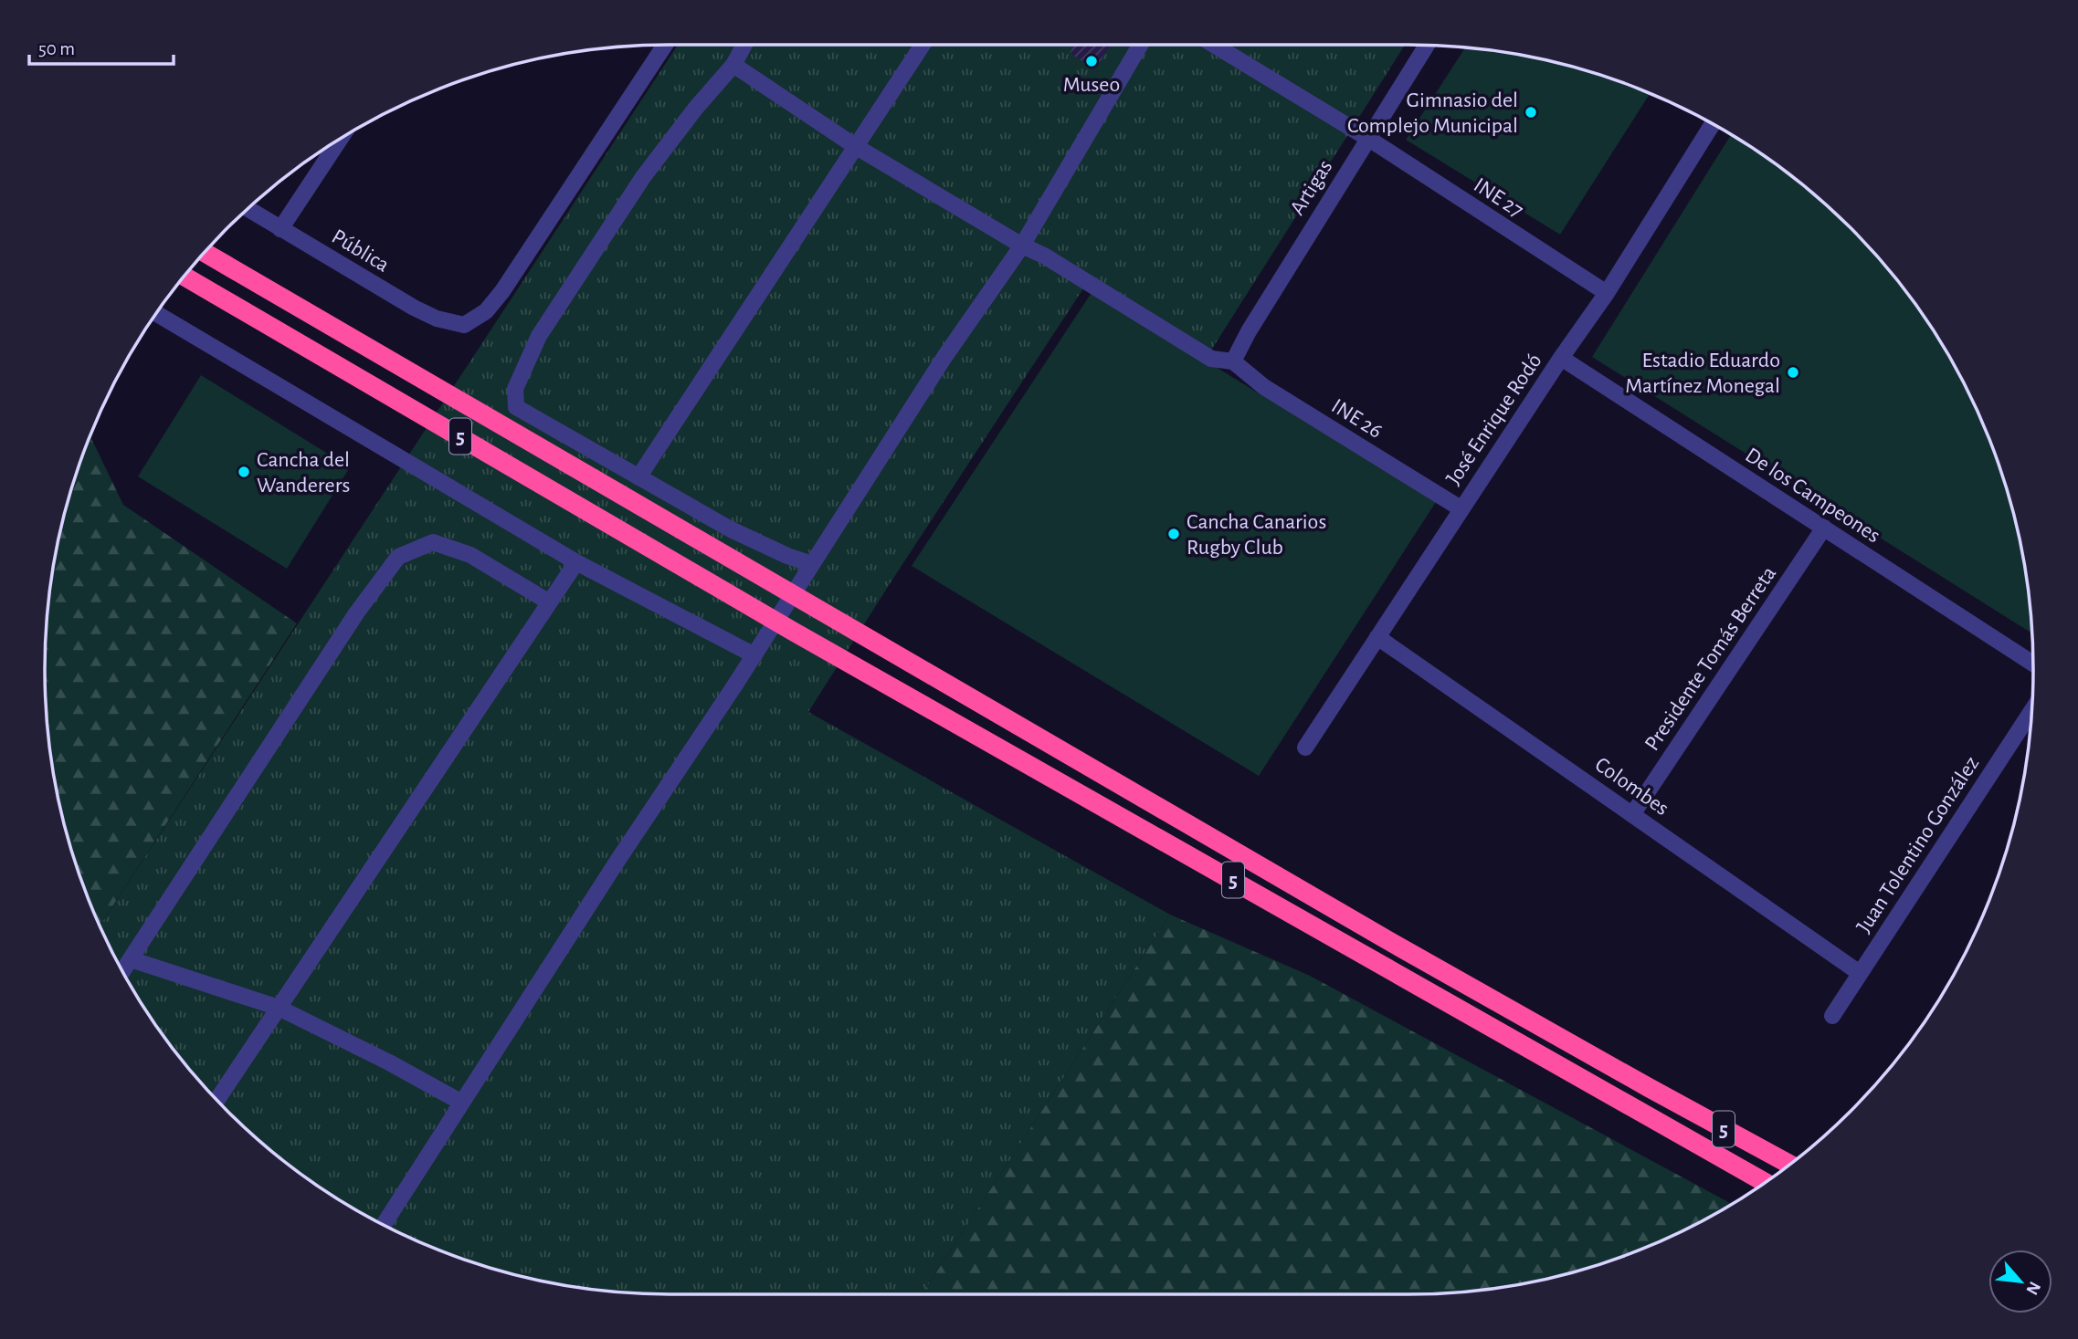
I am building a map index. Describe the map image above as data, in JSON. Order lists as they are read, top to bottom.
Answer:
{
  "streets": {
    "highway": ["5"],
    "street": [
      "Artigas",
      "INE 27",
      "Pública",
      "INE 26",
      "José Enrique Rodó",
      "De los Campeones",
      "Presidente Tomás Berreta",
      "Colombes",
      "Juan Tolentino González"
    ]
  },
  "crossings": [
    ["Artigas", "INE 27"],
    ["Artigas", "INE 26"],
    ["INE 27", "José Enrique Rodó"],
    ["INE 26", "José Enrique Rodó"],
    ["José Enrique Rodó", "De los Campeones"],
    ["José Enrique Rodó", "Colombes"],
    ["De los Campeones", "Presidente Tomás Berreta"],
    ["Presidente Tomás Berreta", "Colombes"],
    ["Colombes", "Juan Tolentino González"]
  ],
  "places": [
    "Museo",
    "Gimnasio del Complejo Municipal",
    "Estadio Eduardo Martínez Monegal",
    "Cancha del Wanderers",
    "Cancha Canarios Rugby Club"
  ],
  "scale_bar": "50 m",
  "north": "bottom right"
}
